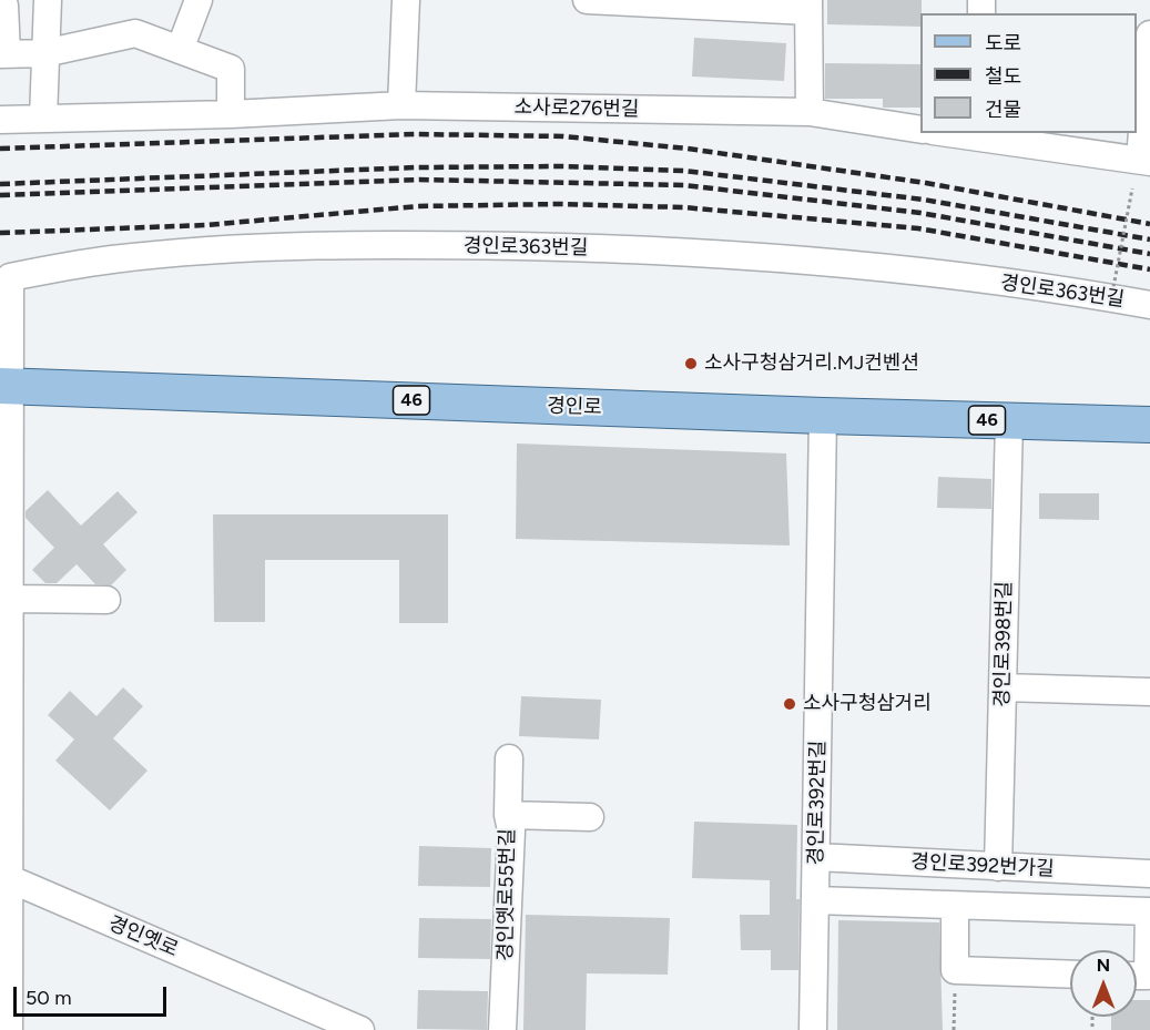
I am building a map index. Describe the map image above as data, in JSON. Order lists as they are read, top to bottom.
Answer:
{
  "streets": {
    "main road": ["46", "경인로"],
    "street": [
      "소사로276번길",
      "경인로363번길",
      "경인로398번길",
      "경인로392번길",
      "경인로392번가길",
      "경인옛로55번길",
      "경인옛로"
    ]
  },
  "crossings": [
    ["경인로363번길", "경인로"],
    ["경인로", "경인로398번길"],
    ["경인로", "경인로392번길"],
    ["경인로398번길", "경인로392번가길"],
    ["경인로392번길", "경인로392번가길"]
  ],
  "places": ["소사구청삼거리.MJ컨벤션", "소사구청삼거리"],
  "legend": ["도로", "철도", "건물"],
  "scale_bar": "50 m",
  "north": "top"
}
